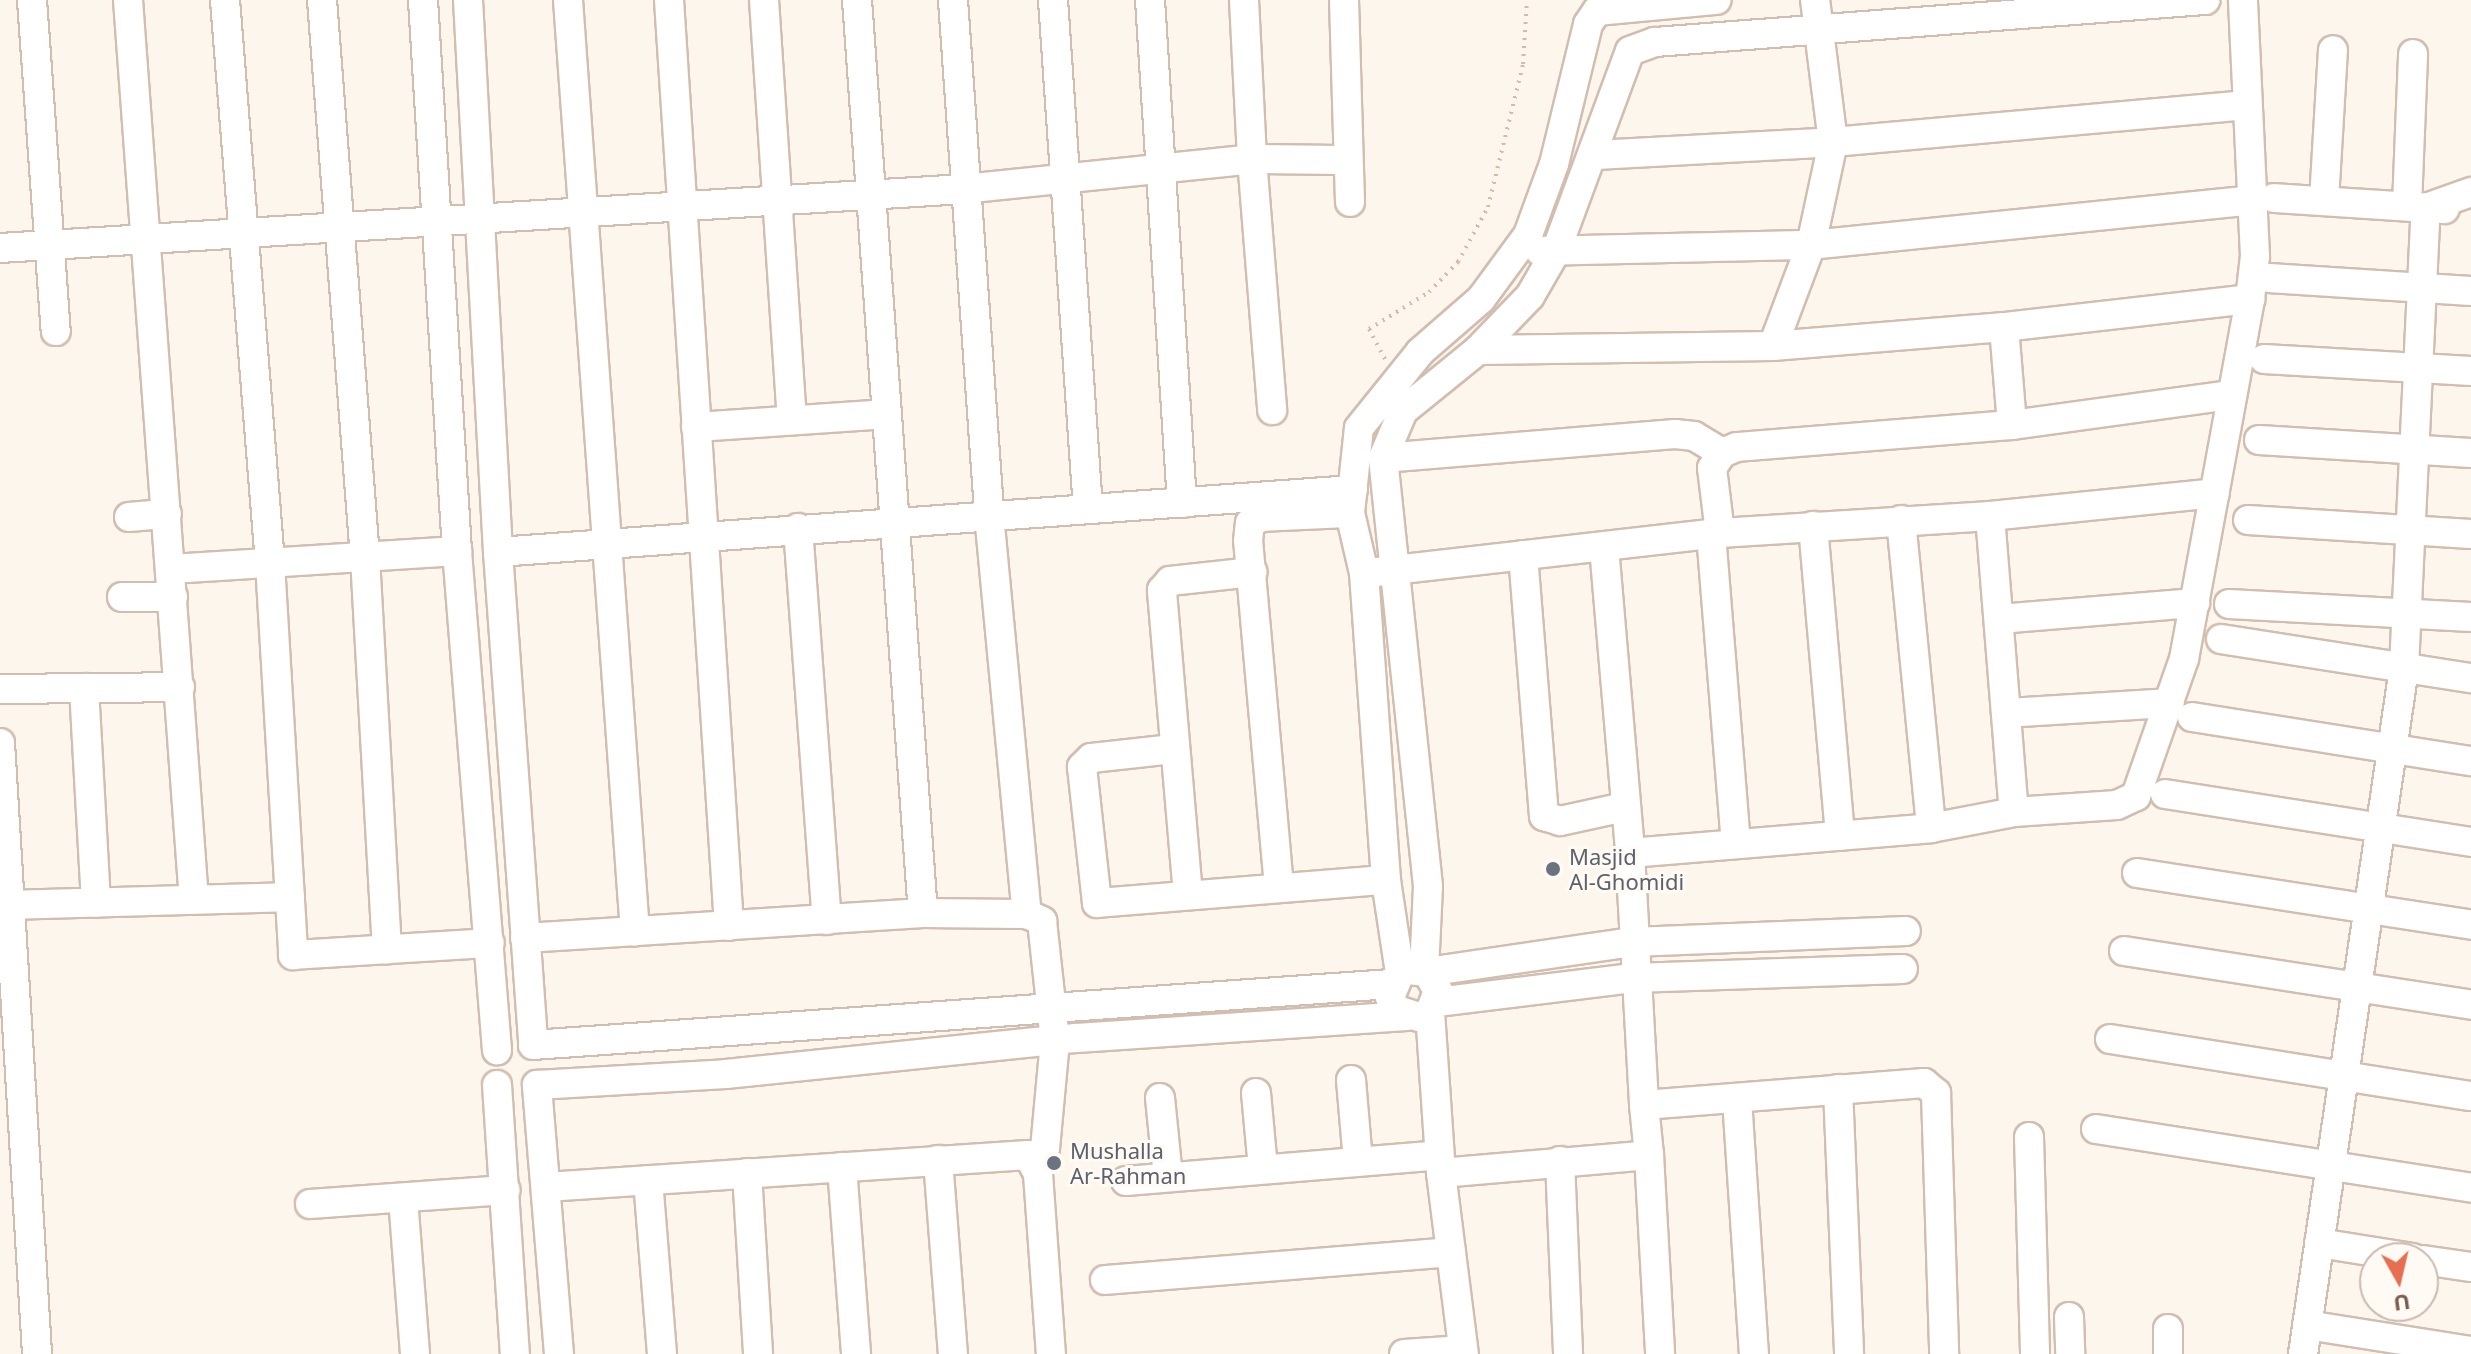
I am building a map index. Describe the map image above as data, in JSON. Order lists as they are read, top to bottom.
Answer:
{
  "places": ["Masjid Al-Ghomidi", "Mushalla Ar-Rahman"],
  "north": "bottom"
}
